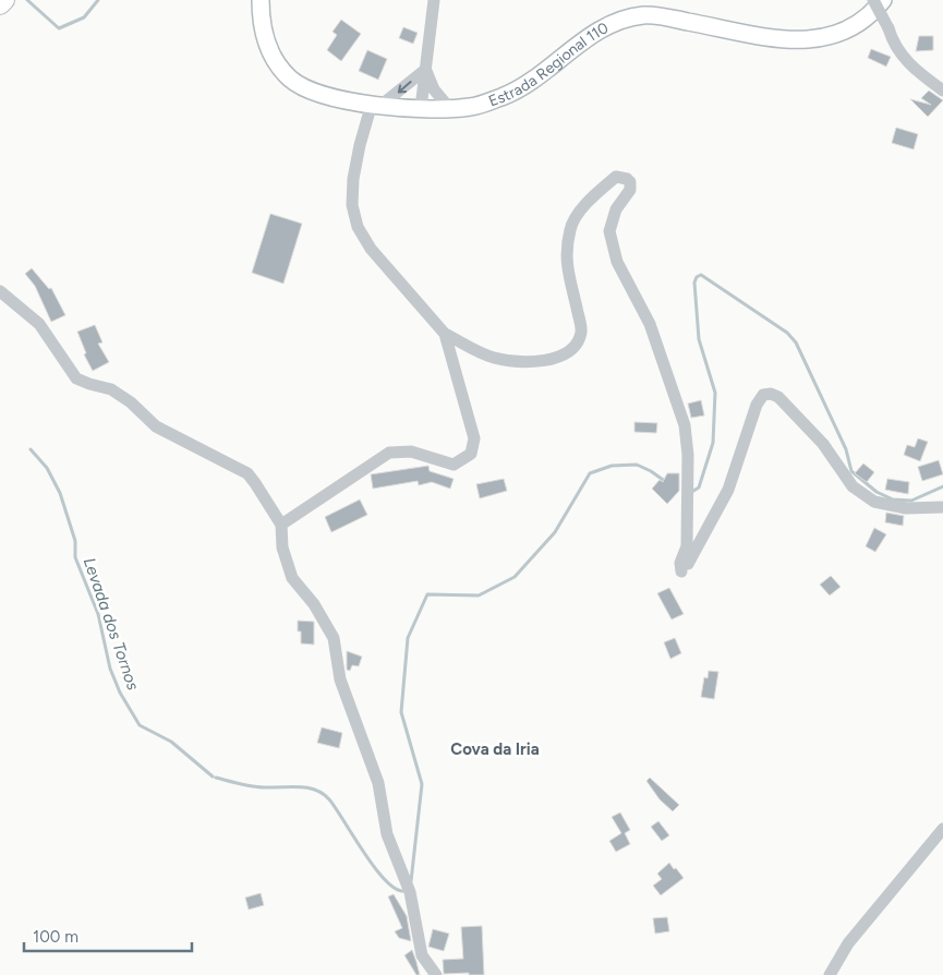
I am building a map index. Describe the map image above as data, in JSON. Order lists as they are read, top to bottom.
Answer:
{
  "streets": {
    "main road": ["Estrada Regional 110"]
  },
  "districts": ["Cova da Iria"],
  "water": ["Levada dos Tornos"],
  "scale_bar": "100 m"
}
